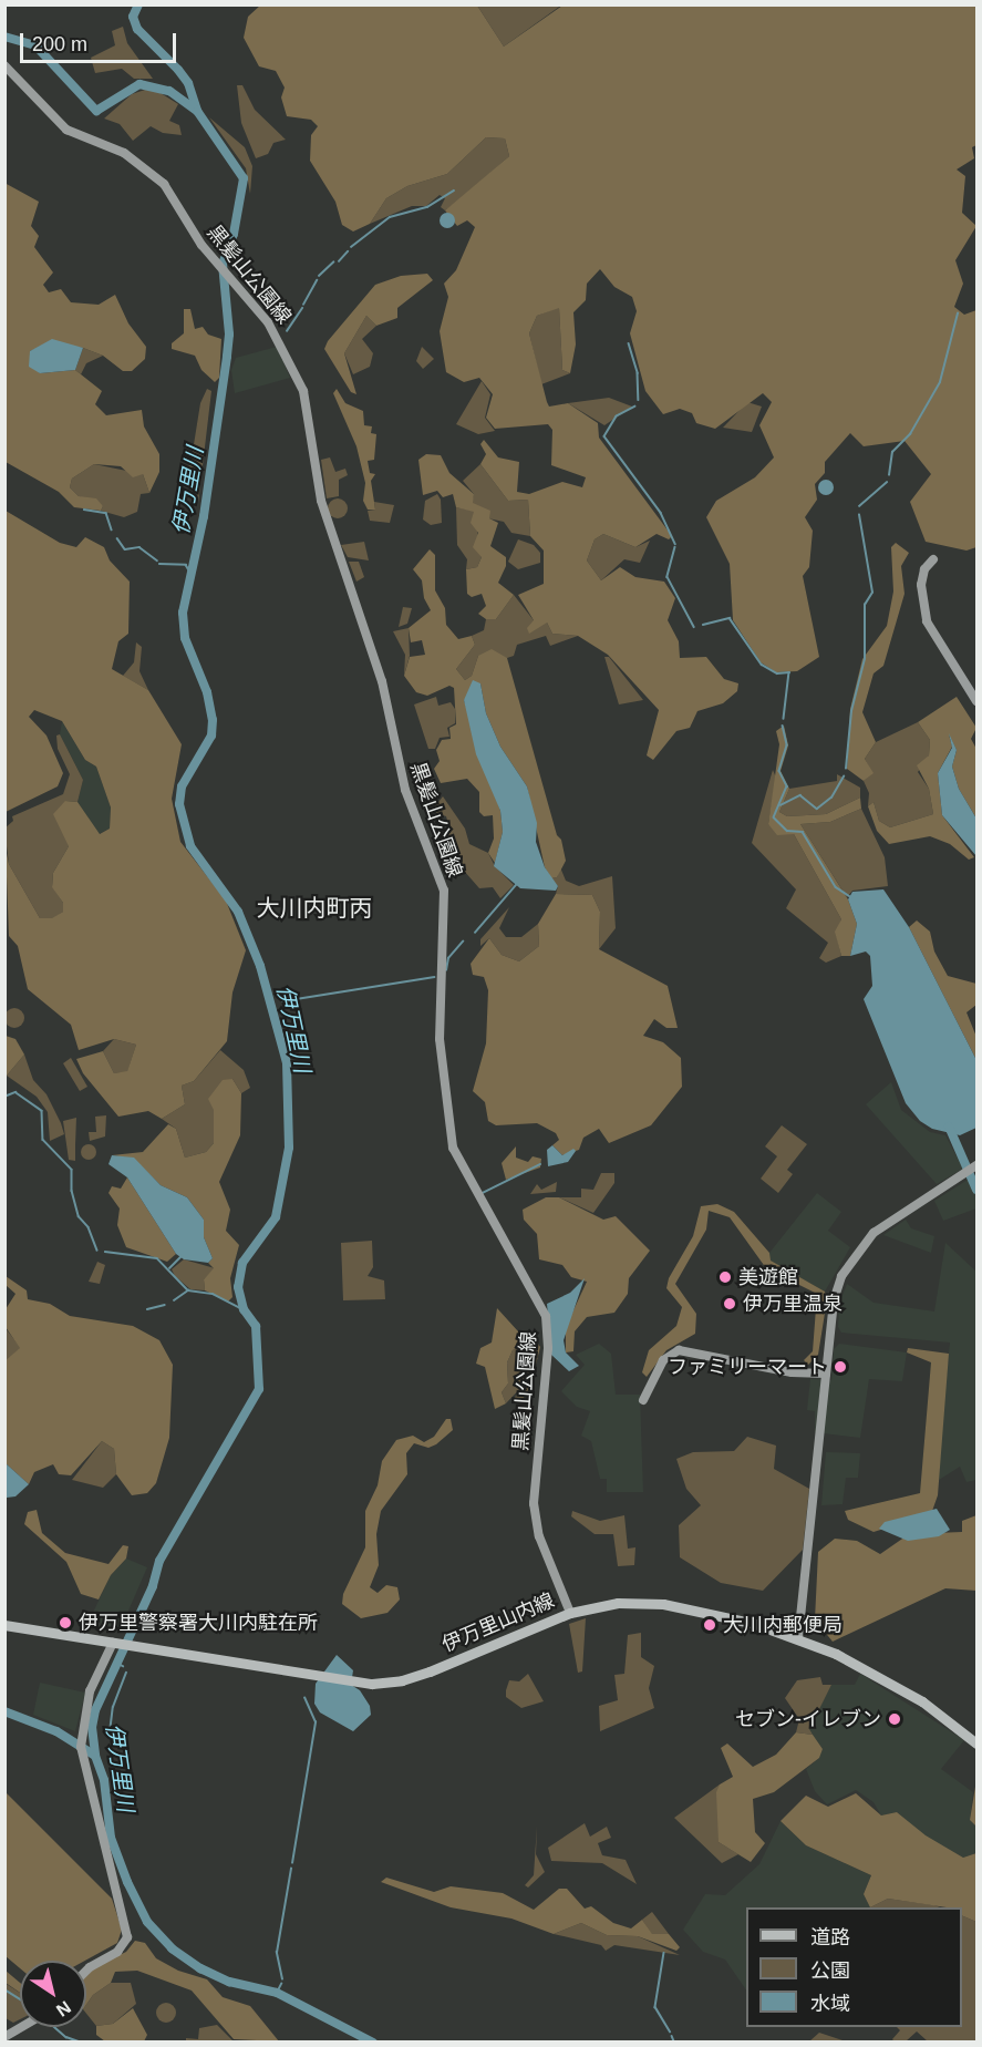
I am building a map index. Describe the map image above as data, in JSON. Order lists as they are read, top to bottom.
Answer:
{
  "streets": {
    "main road": ["黒髪山公園線", "伊万里山内線"]
  },
  "crossings": [
    ["黒髪山公園線", "伊万里山内線"]
  ],
  "districts": ["大川内町丙"],
  "water": ["伊万里川"],
  "places": [
    "美遊館",
    "伊万里温泉",
    "ファミリーマート",
    "伊万里警察署大川内駐在所",
    "大川内郵便局",
    "セブン-イレブン"
  ],
  "legend": ["道路", "公園", "水域"],
  "scale_bar": "200 m",
  "north": "bottom right"
}
